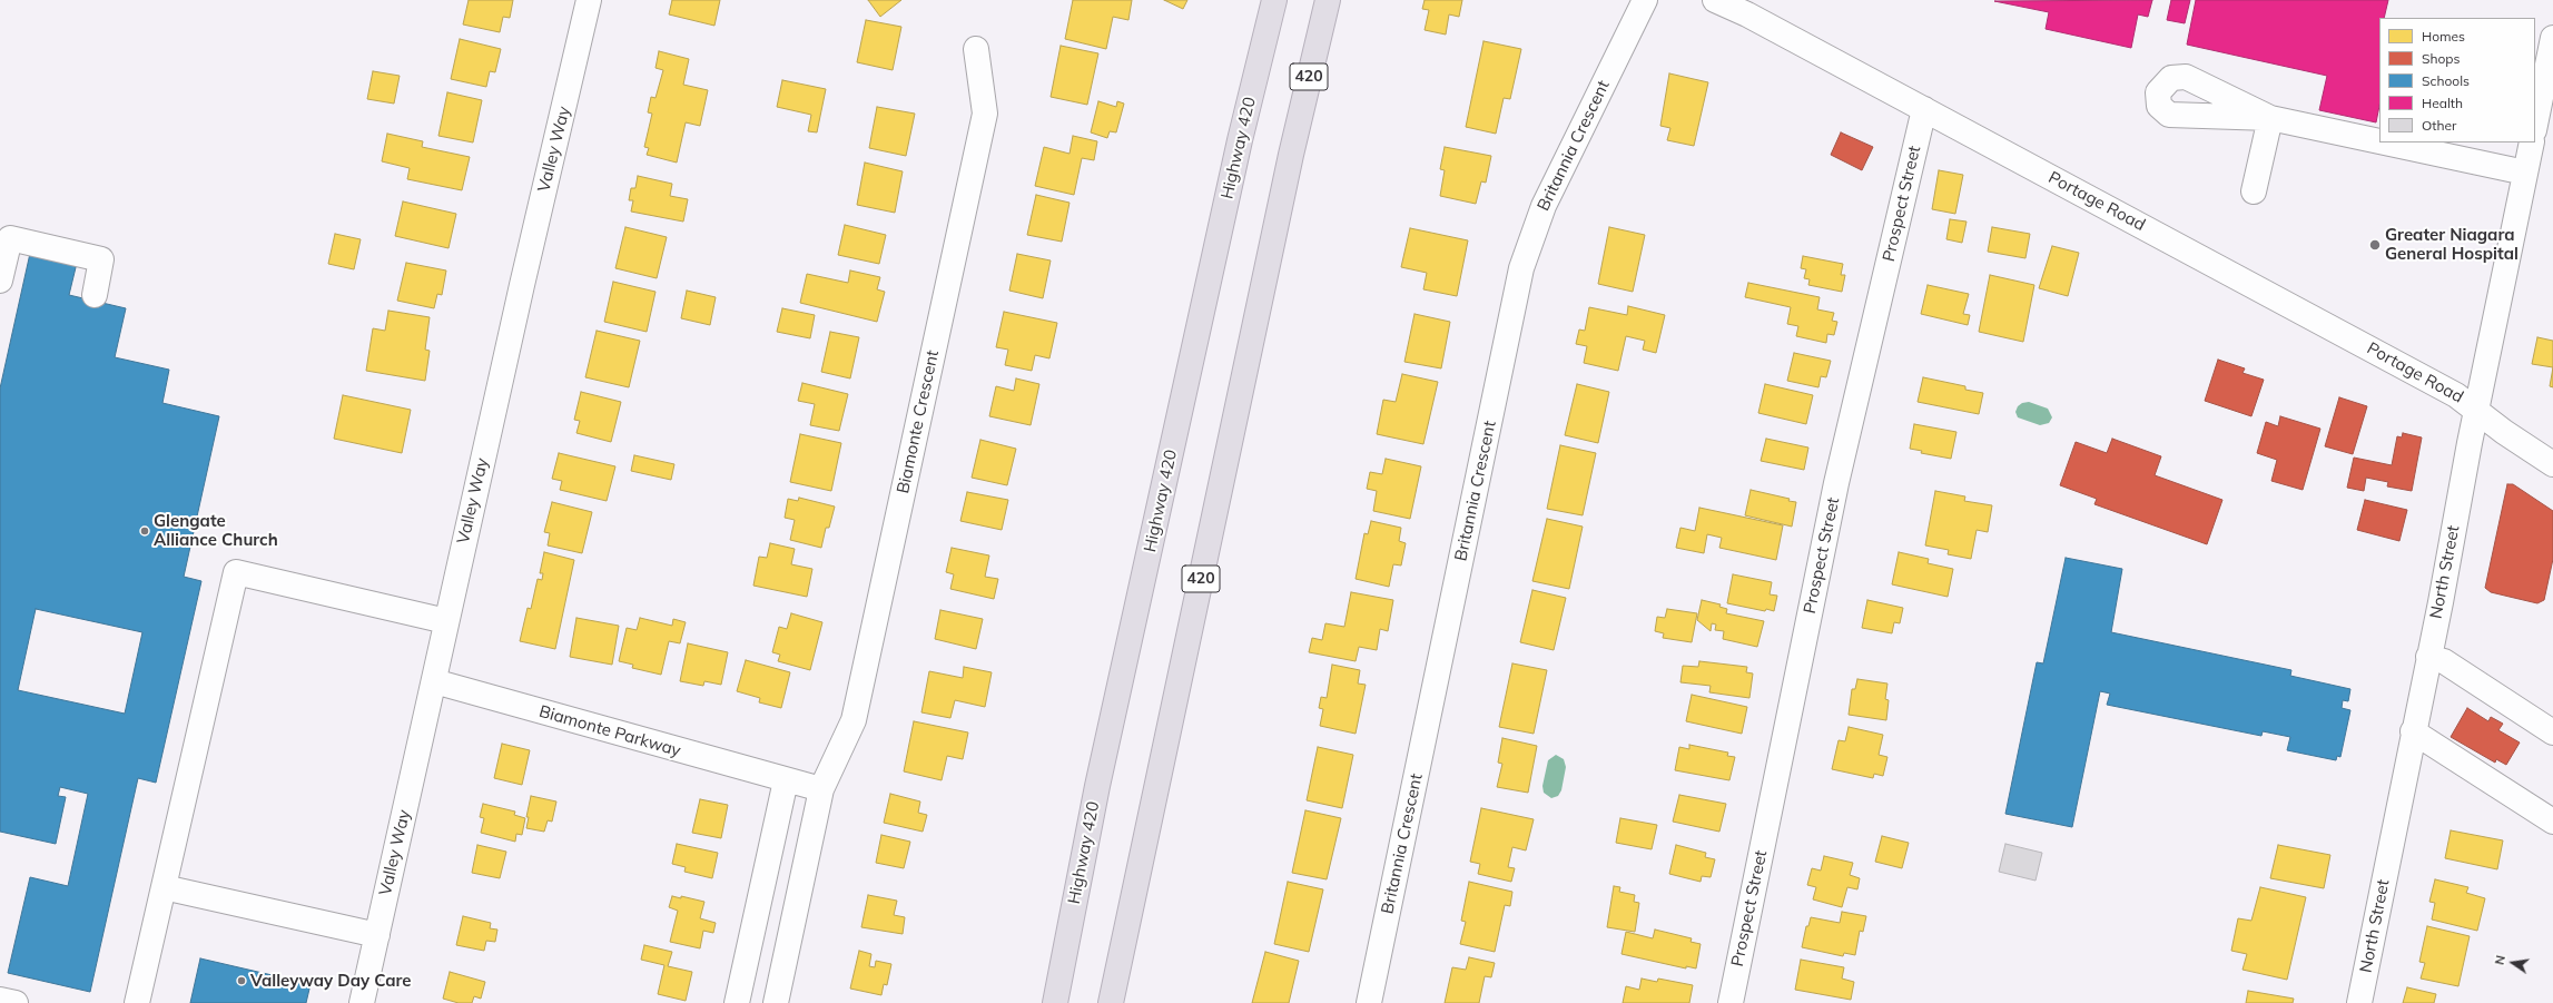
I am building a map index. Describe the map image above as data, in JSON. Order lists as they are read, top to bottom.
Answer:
{
  "streets": {
    "highway": ["420", "Highway 420"],
    "street": [
      "Britannia Crescent",
      "Valley Way",
      "Portage Road",
      "Prospect Street",
      "Biamonte Crescent",
      "North Street",
      "Biamonte Parkway"
    ]
  },
  "crossings": [
    ["Valley Way", "Biamonte Parkway"],
    ["Portage Road", "Prospect Street"],
    ["Portage Road", "North Street"],
    ["Biamonte Crescent", "Biamonte Parkway"]
  ],
  "places": ["Greater Niagara General Hospital", "Glengate Alliance Church", "Valleyway Day Care"],
  "legend": [
    "Homes",
    "Shops",
    "Schools",
    "Health",
    "Other"
  ],
  "north": "left"
}
